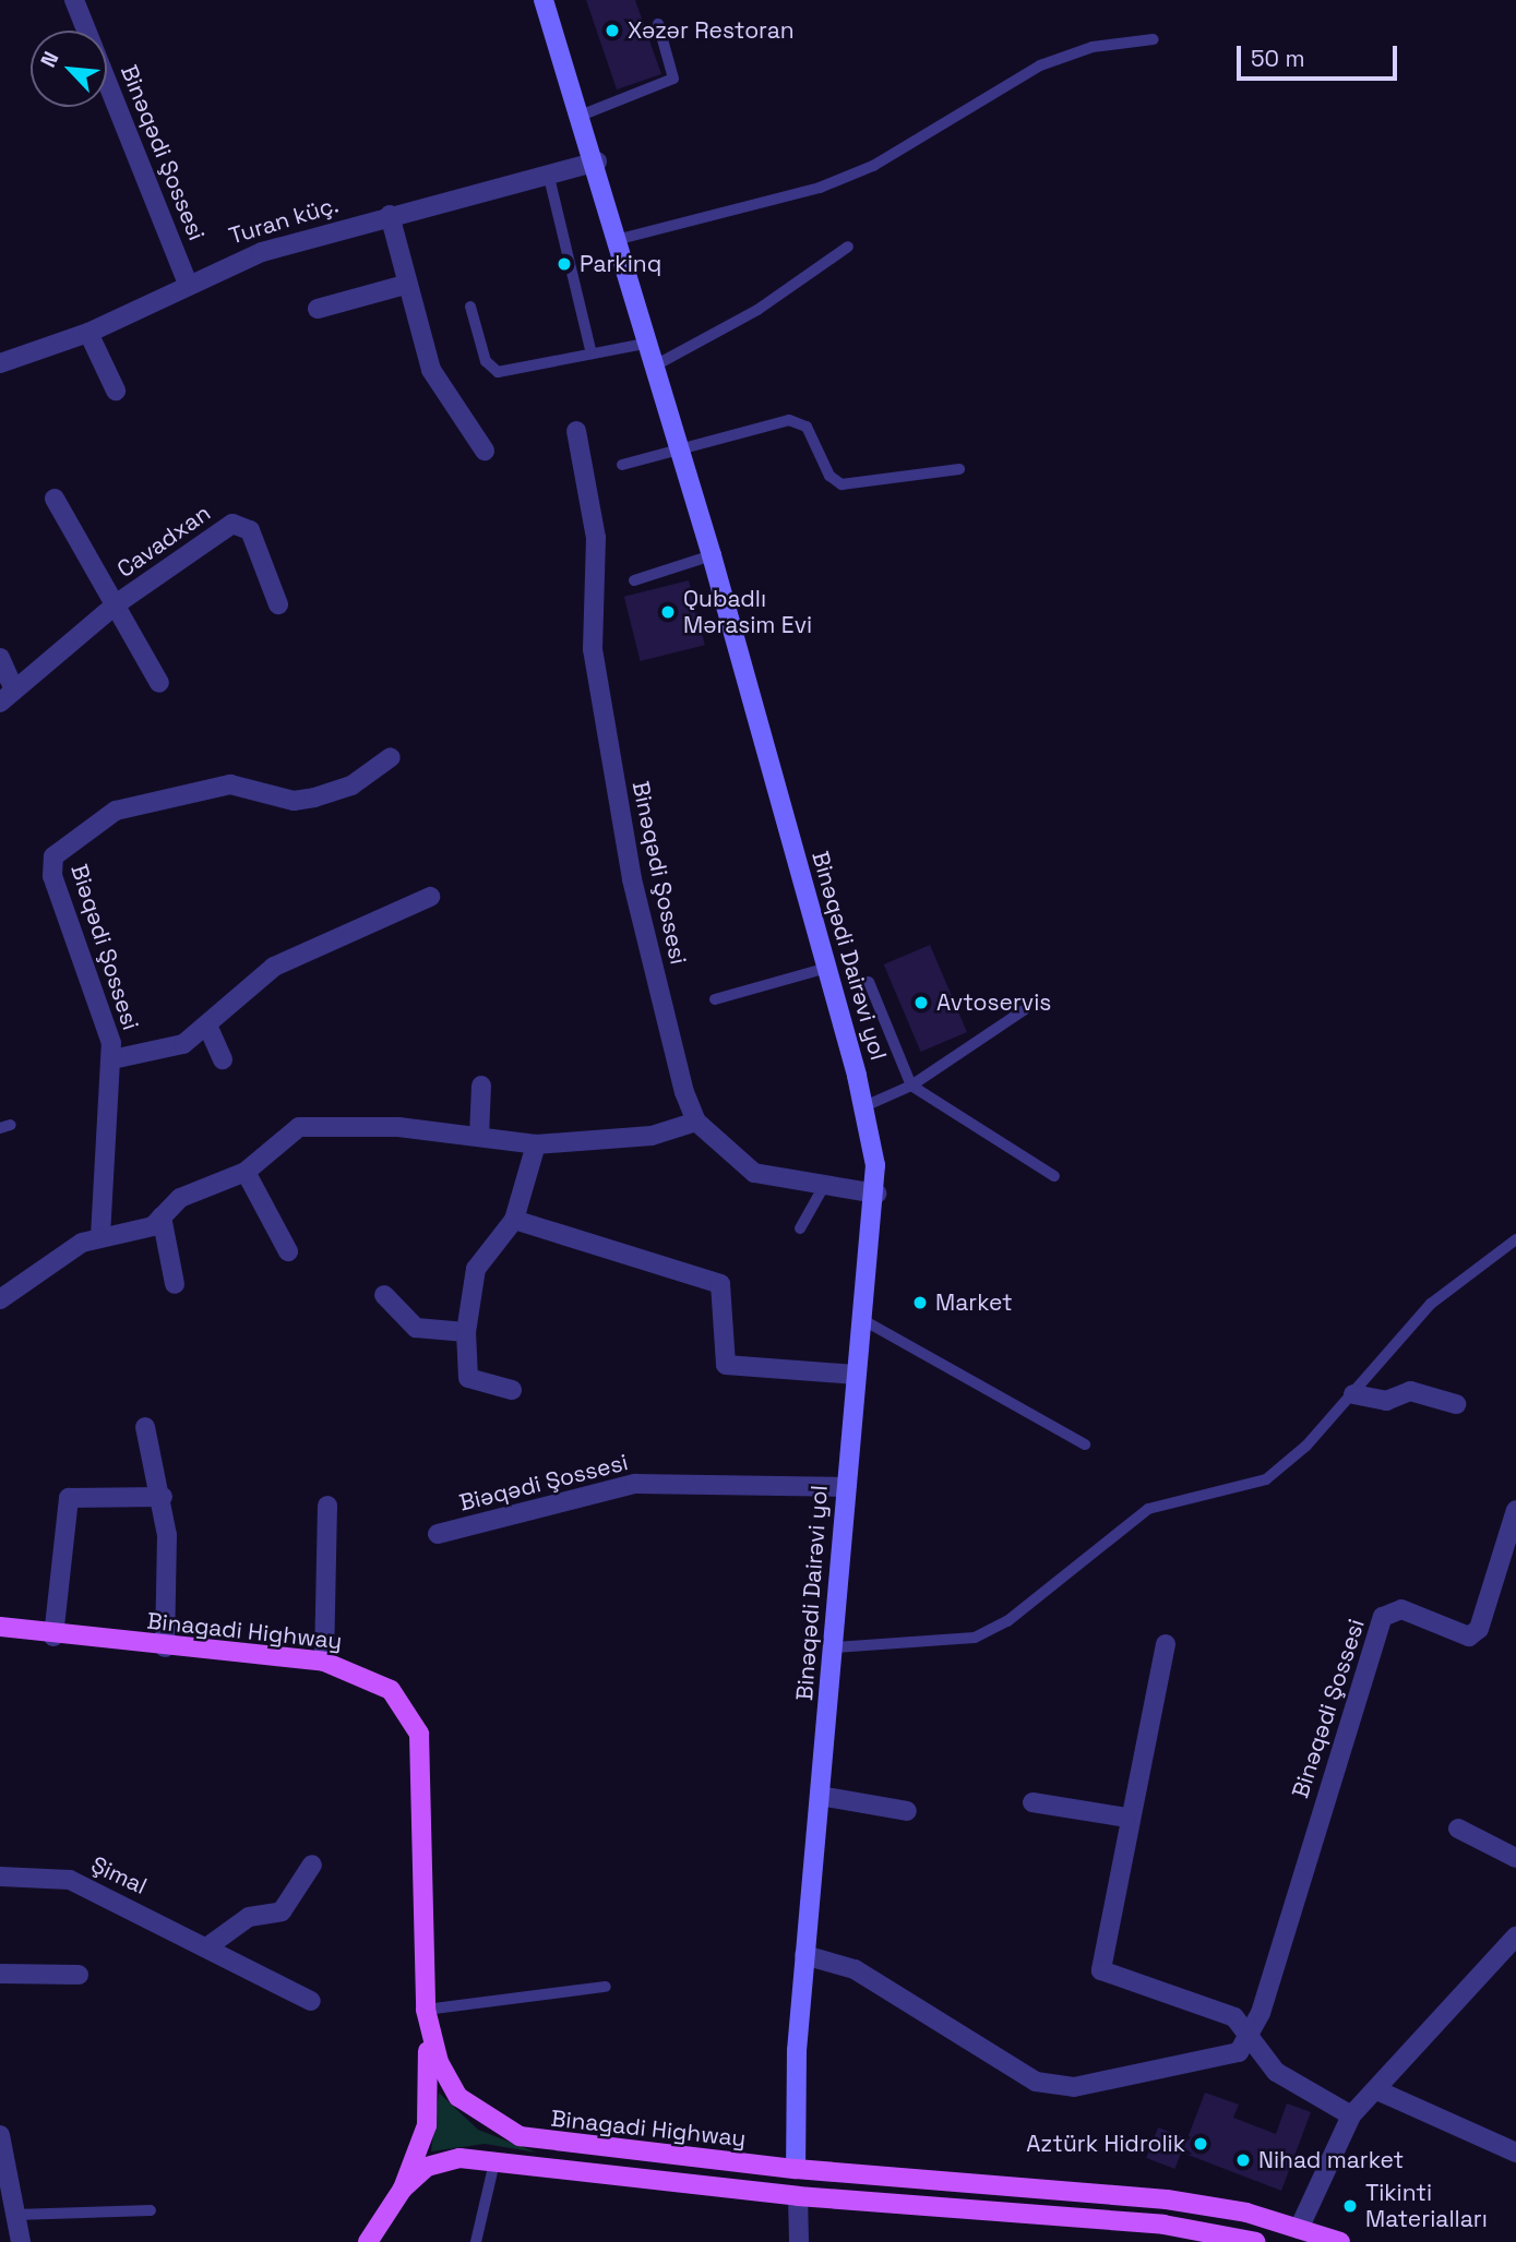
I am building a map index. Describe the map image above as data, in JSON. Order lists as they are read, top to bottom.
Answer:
{
  "streets": {
    "main road": ["Binəqədi Dairəvi yol", "Binagadi Highway"],
    "street": [
      "Binəqədi Şossesi",
      "Turan küç.",
      "Cavadxan",
      "Biəqədi Şossesi",
      "Şimal"
    ]
  },
  "crossings": [
    ["Binəqədi Şossesi", "Turan küç."],
    ["Turan küç.", "Binəqədi Dairəvi yol"],
    ["Biəqədi Şossesi", "Binəqədi Dairəvi yol"],
    ["Binəqədi Dairəvi yol", "Binagadi Highway"]
  ],
  "places": [
    "Xəzər Restoran",
    "Parkinq",
    "Qubadlı Mərasim Evi",
    "Avtoservis",
    "Market",
    "Aztürk Hidrolik",
    "Nihad market",
    "Tikinti Materialları"
  ],
  "scale_bar": "50 m",
  "north": "top left"
}
